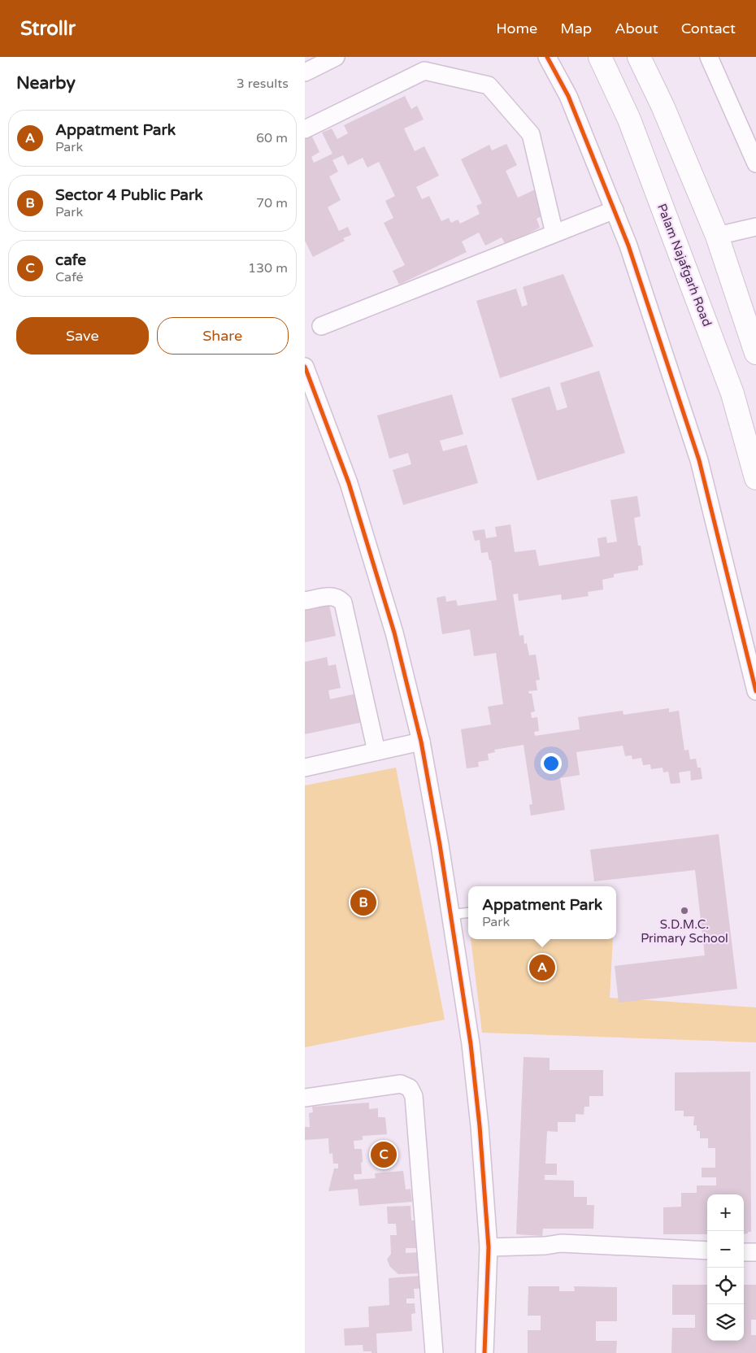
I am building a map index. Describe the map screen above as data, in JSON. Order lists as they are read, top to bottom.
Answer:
{
  "streets": {
    "main road": ["Palam Najafgarh Road"]
  },
  "places": ["S.D.M.C. Primary School"],
  "page": {
    "header": "Strollr",
    "nav": [
      "Home",
      "Map",
      "About",
      "Contact"
    ],
    "heading": ["Nearby", "3 results"],
    "list": [
      {
        "mark": "A",
        "name": "Appatment Park",
        "note": "Park",
        "value": "60 m"
      },
      {
        "mark": "B",
        "name": "Sector 4 Public Park",
        "note": "Park",
        "value": "70 m"
      },
      {
        "mark": "C",
        "name": "cafe",
        "note": "Café",
        "value": "130 m"
      }
    ],
    "buttons": ["Save", "Share"],
    "popup": ["Appatment Park", "Park"],
    "pins": ["B", "A", "C"],
    "map_buttons": ["+", "−"]
  }
}
